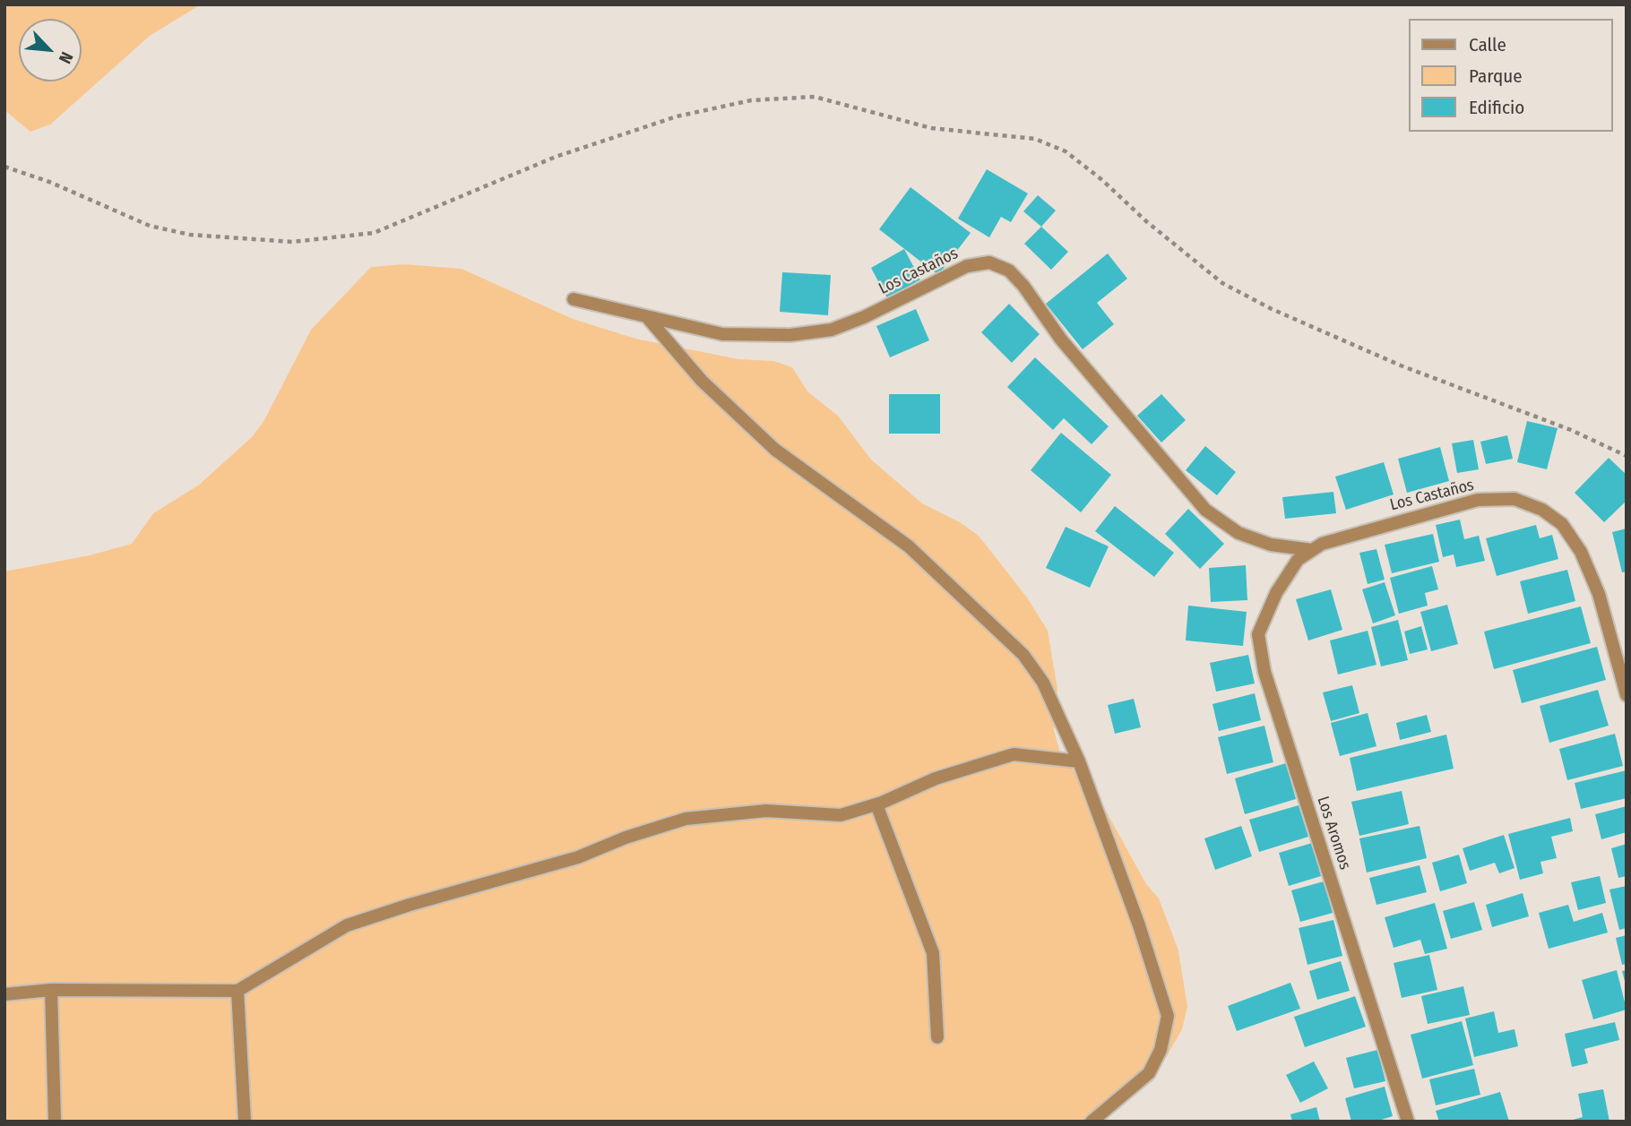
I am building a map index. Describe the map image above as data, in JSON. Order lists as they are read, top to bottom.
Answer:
{
  "streets": {
    "street": ["Los Castaños", "Los Aromos"]
  },
  "crossings": [
    ["Los Castaños", "Los Aromos"]
  ],
  "legend": ["Calle", "Parque", "Edificio"],
  "north": "bottom right"
}
